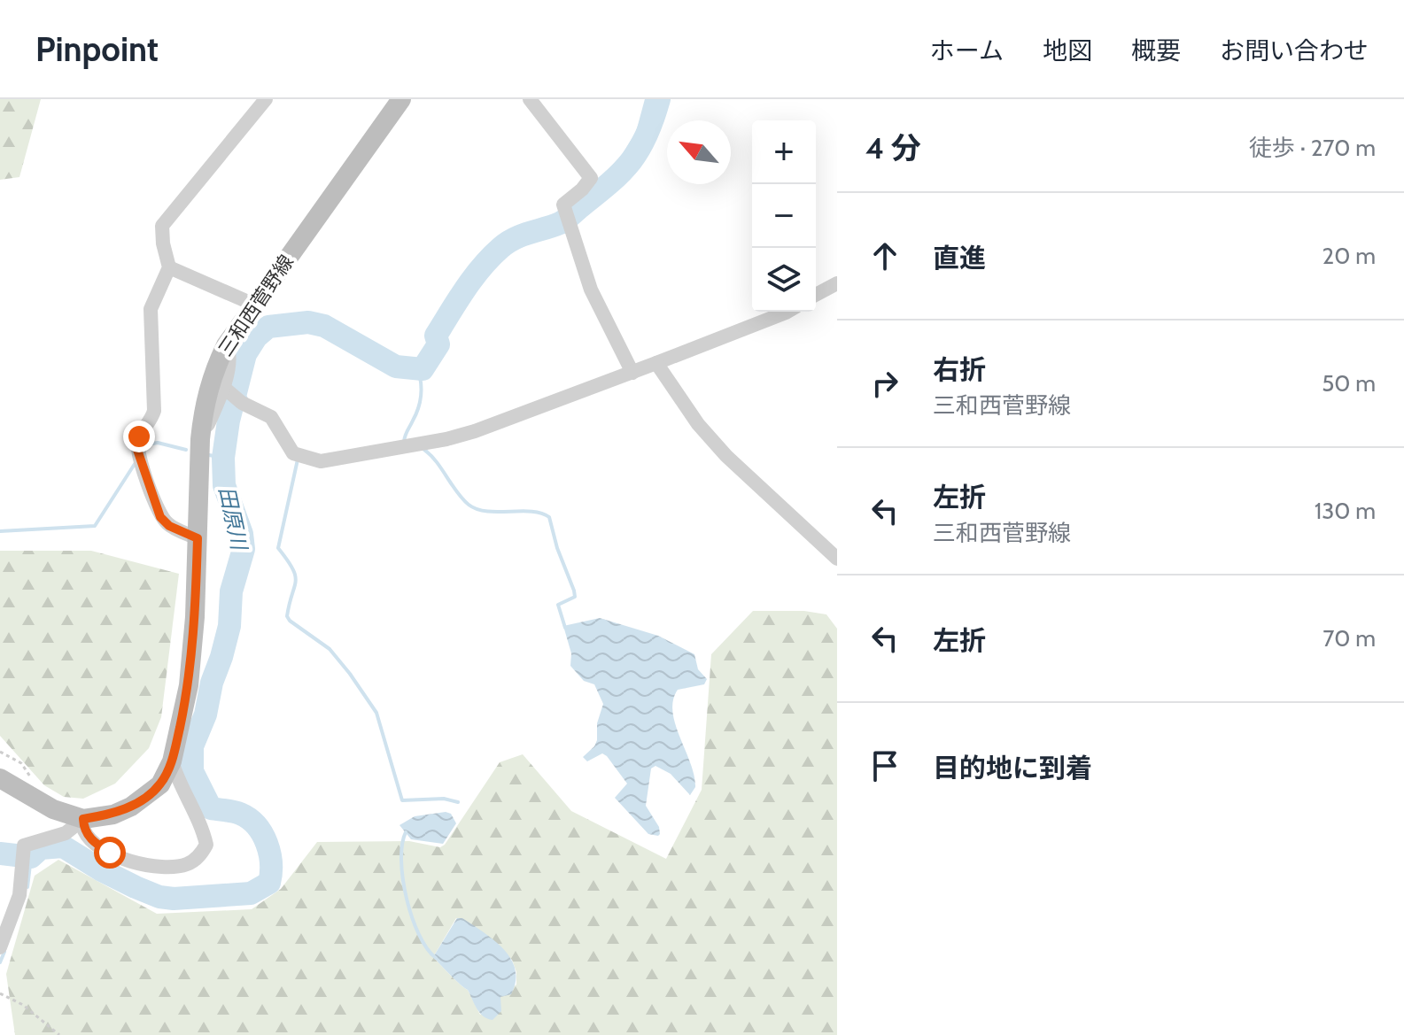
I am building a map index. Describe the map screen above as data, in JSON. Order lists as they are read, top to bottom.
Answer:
{
  "streets": {
    "main road": ["三和西菅野線"]
  },
  "water": ["田原川"],
  "north": "top left",
  "page": {
    "header": "Pinpoint",
    "nav": [
      "ホーム",
      "地図",
      "概要",
      "お問い合わせ"
    ],
    "heading": ["4 分", "徒歩 · 270 m"],
    "map_buttons": ["+", "−"],
    "list": [
      ["直進", "20 m"],
      ["右折", "三和西菅野線", "50 m"],
      ["左折", "三和西菅野線", "130 m"],
      ["左折", "70 m"],
      "目的地に到着"
    ]
  }
}
